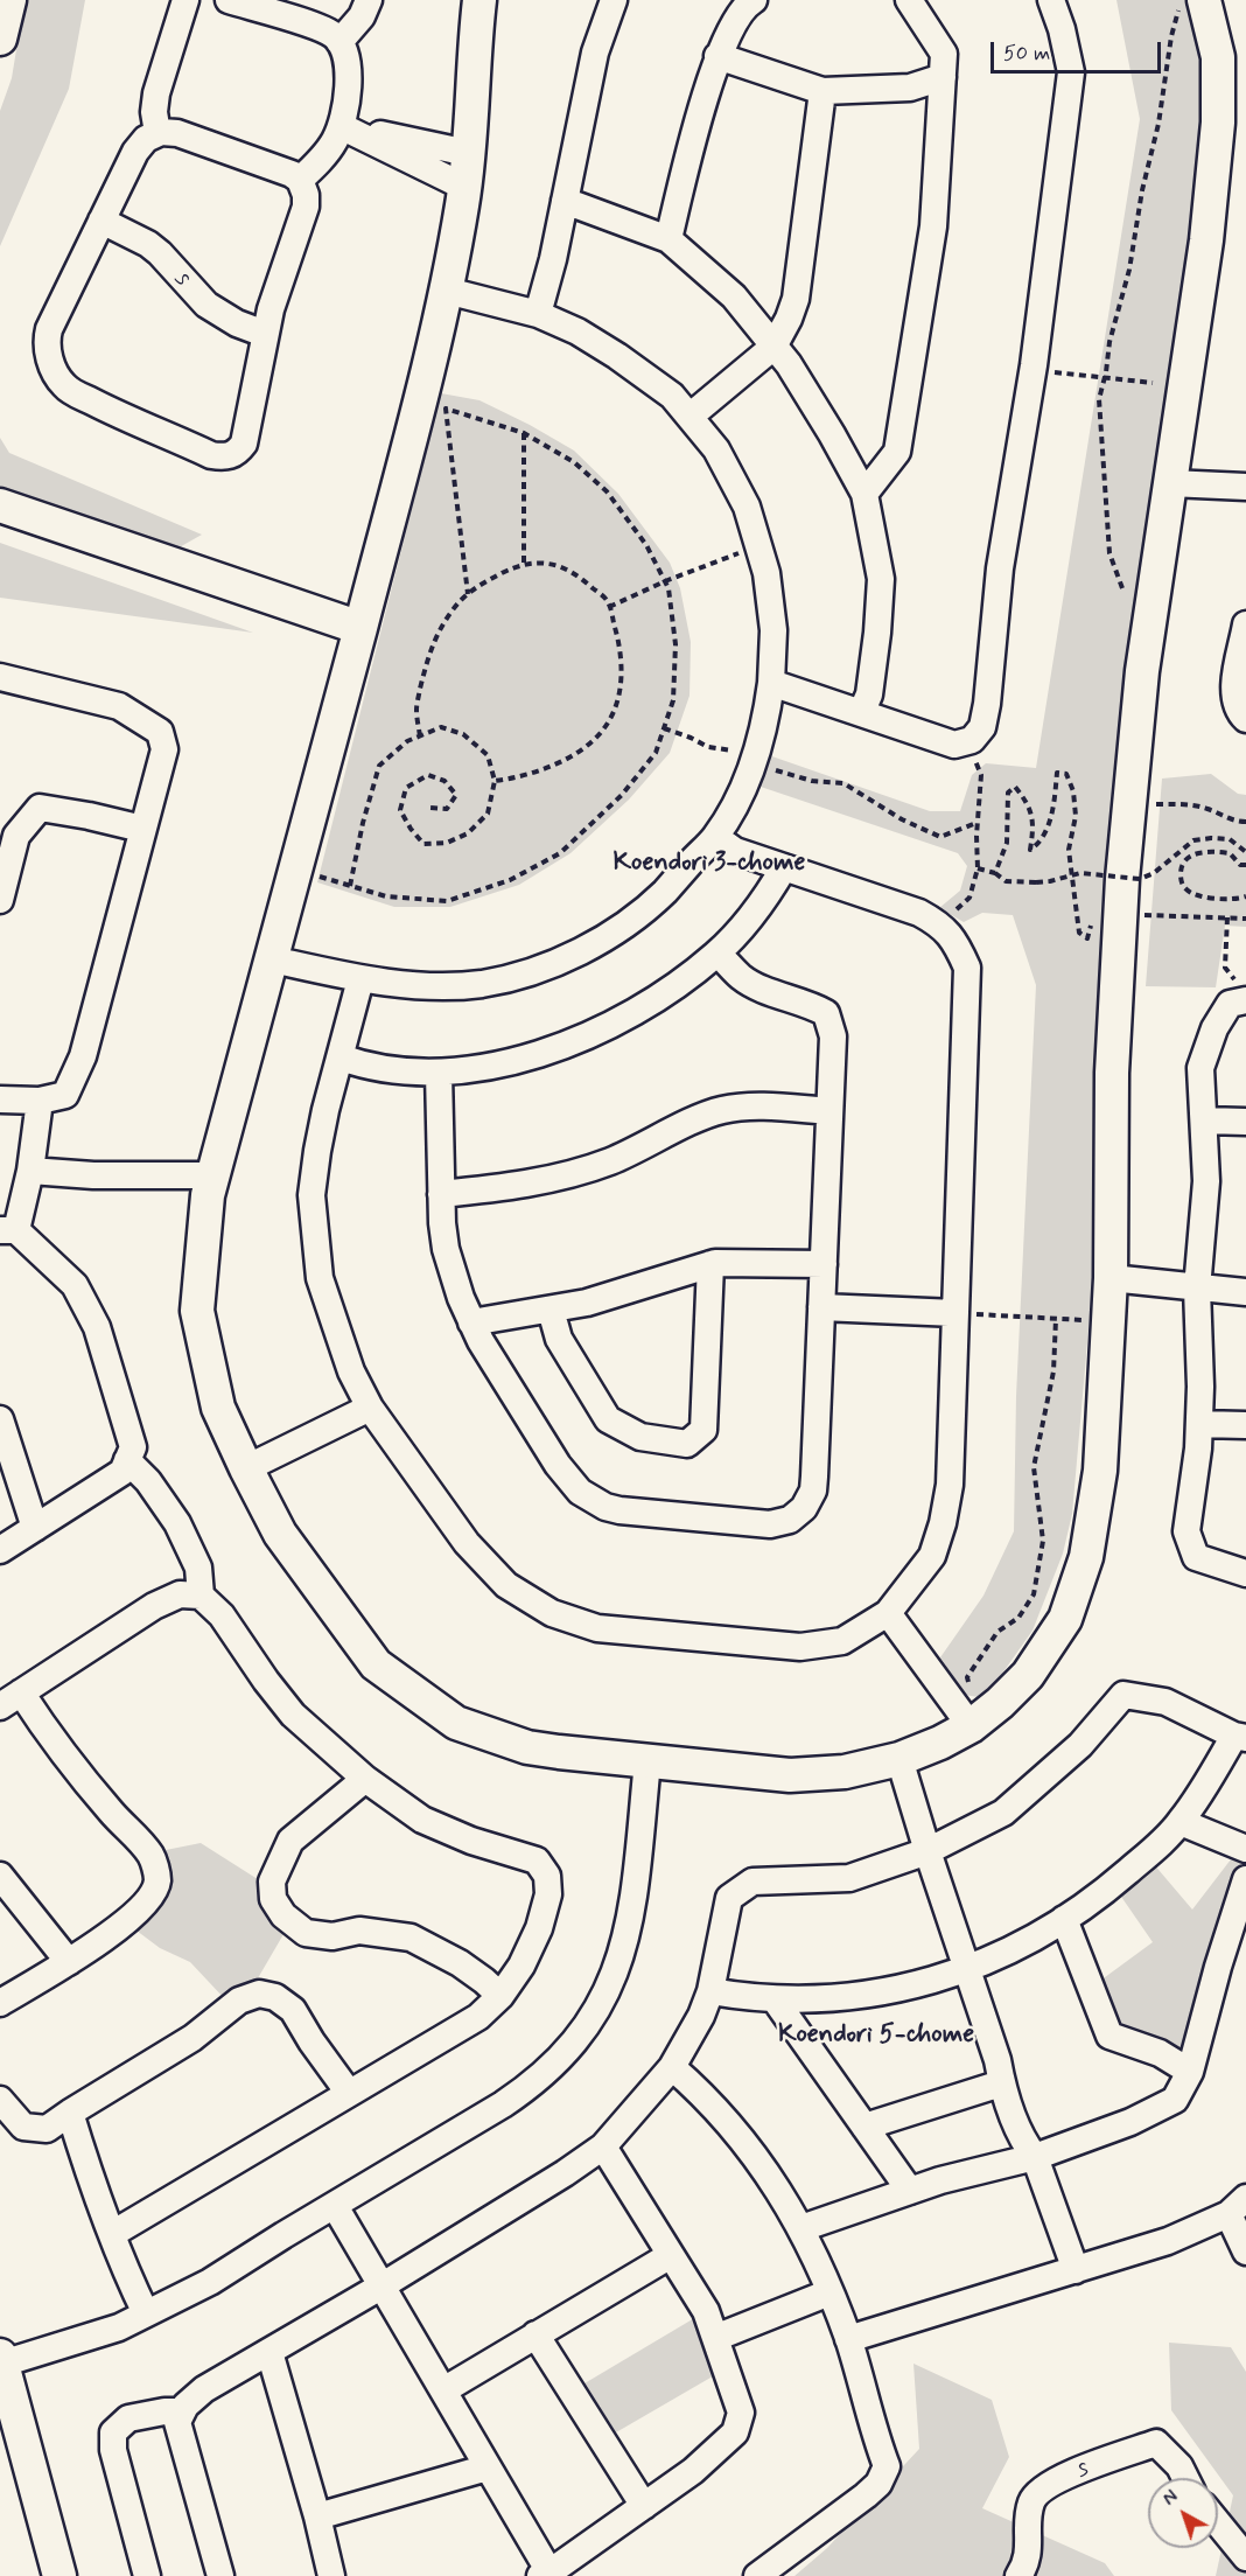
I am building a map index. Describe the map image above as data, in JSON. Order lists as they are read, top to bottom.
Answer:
{
  "streets": {
    "street": ["s"]
  },
  "districts": ["Koendori 3-chome", "Koendori 5-chome"],
  "scale_bar": "50 m",
  "north": "top left"
}
